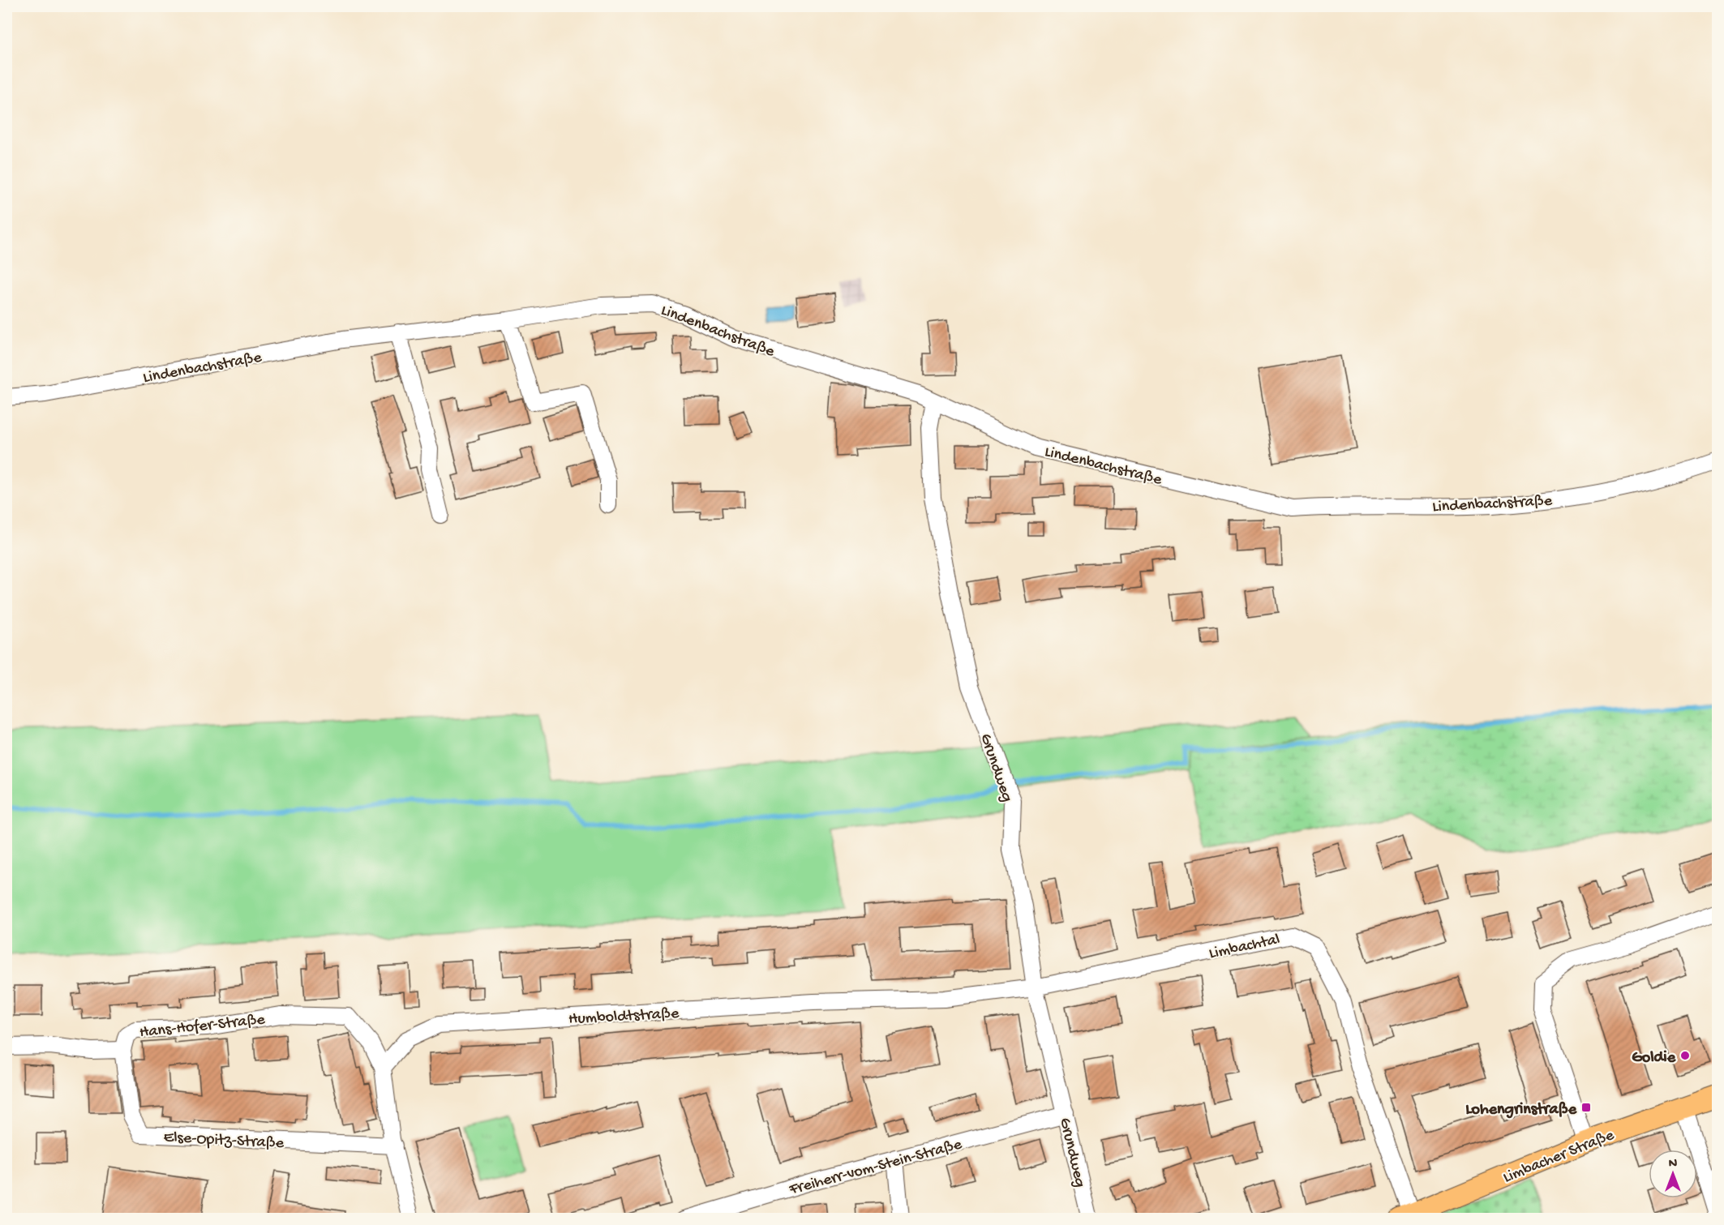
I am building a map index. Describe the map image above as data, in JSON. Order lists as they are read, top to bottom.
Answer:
{
  "streets": {
    "main road": ["Limbacher Straße"],
    "street": [
      "Lindenbachstraße",
      "Grundweg",
      "Limbachtal",
      "Humboldtstraße",
      "Hans-Hofer-Straße",
      "Else-Opitz-Straße",
      "Freiherr-vom-Stein-Straße"
    ]
  },
  "crossings": [
    ["Lindenbachstraße", "Grundweg"],
    ["Grundweg", "Limbachtal"],
    ["Grundweg", "Humboldtstraße"],
    ["Grundweg", "Freiherr-vom-Stein-Straße"],
    ["Limbachtal", "Humboldtstraße"],
    ["Limbachtal", "Limbacher Straße"],
    ["Humboldtstraße", "Hans-Hofer-Straße"],
    ["Hans-Hofer-Straße", "Else-Opitz-Straße"]
  ],
  "places": {
    "other": ["Goldie"],
    "transit": ["Lohengrinstraße"]
  },
  "north": "top"
}
